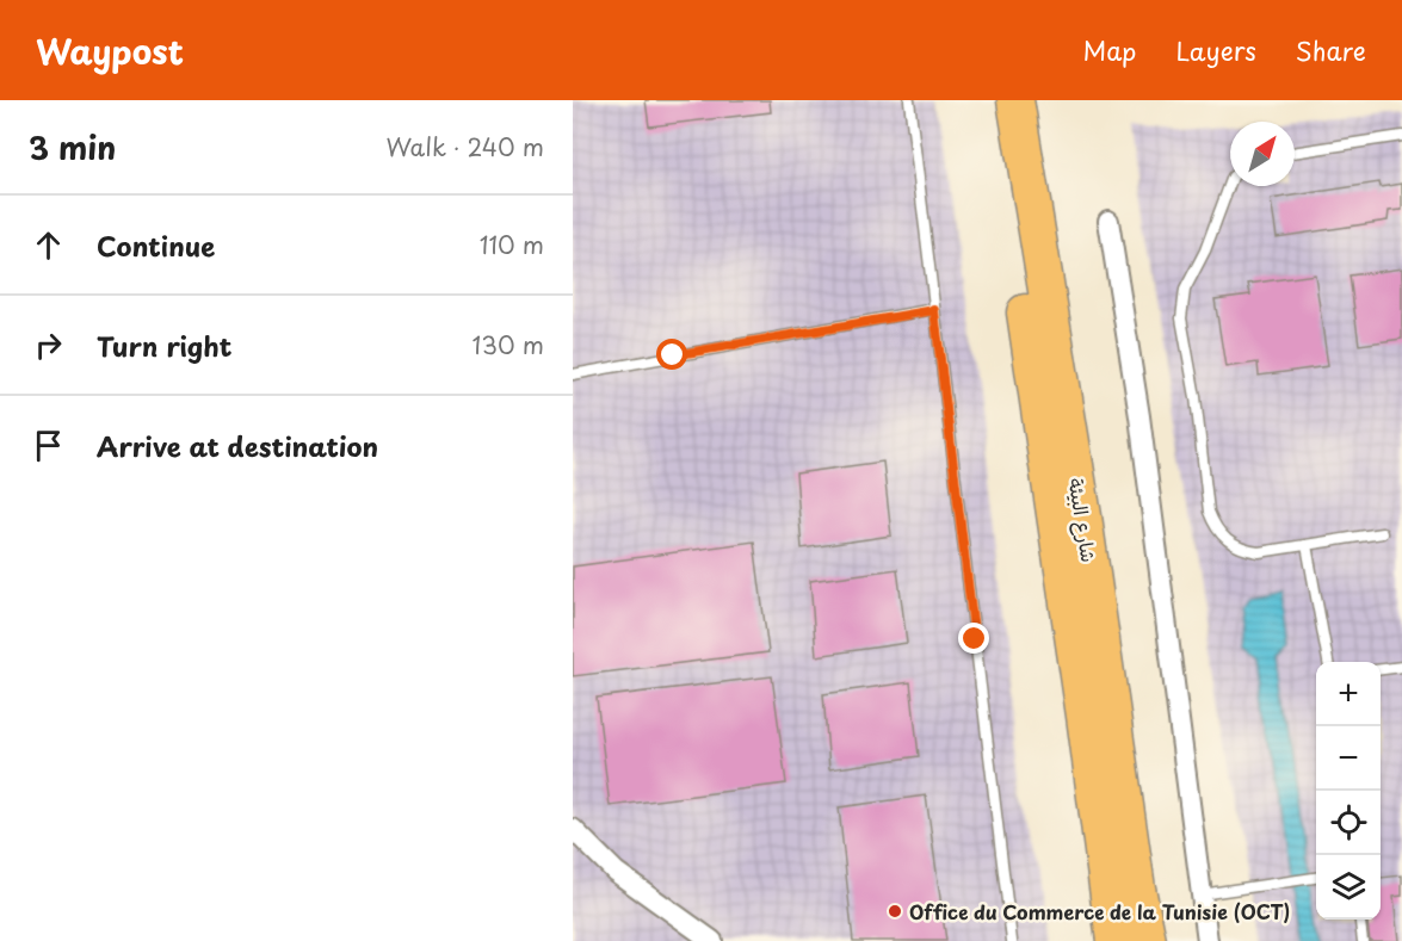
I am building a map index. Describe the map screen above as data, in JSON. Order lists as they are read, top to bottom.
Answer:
{
  "streets": {
    "highway": ["شارع البيئة"]
  },
  "places": ["Office du Commerce de la Tunisie (OCT)"],
  "north": "top right",
  "page": {
    "header": "Waypost",
    "nav": ["Map", "Layers", "Share"],
    "heading": ["3 min", "Walk · 240 m"],
    "list": [
      ["Continue", "110 m"],
      ["Turn right", "130 m"],
      "Arrive at destination"
    ],
    "map_buttons": ["+", "−"]
  }
}
